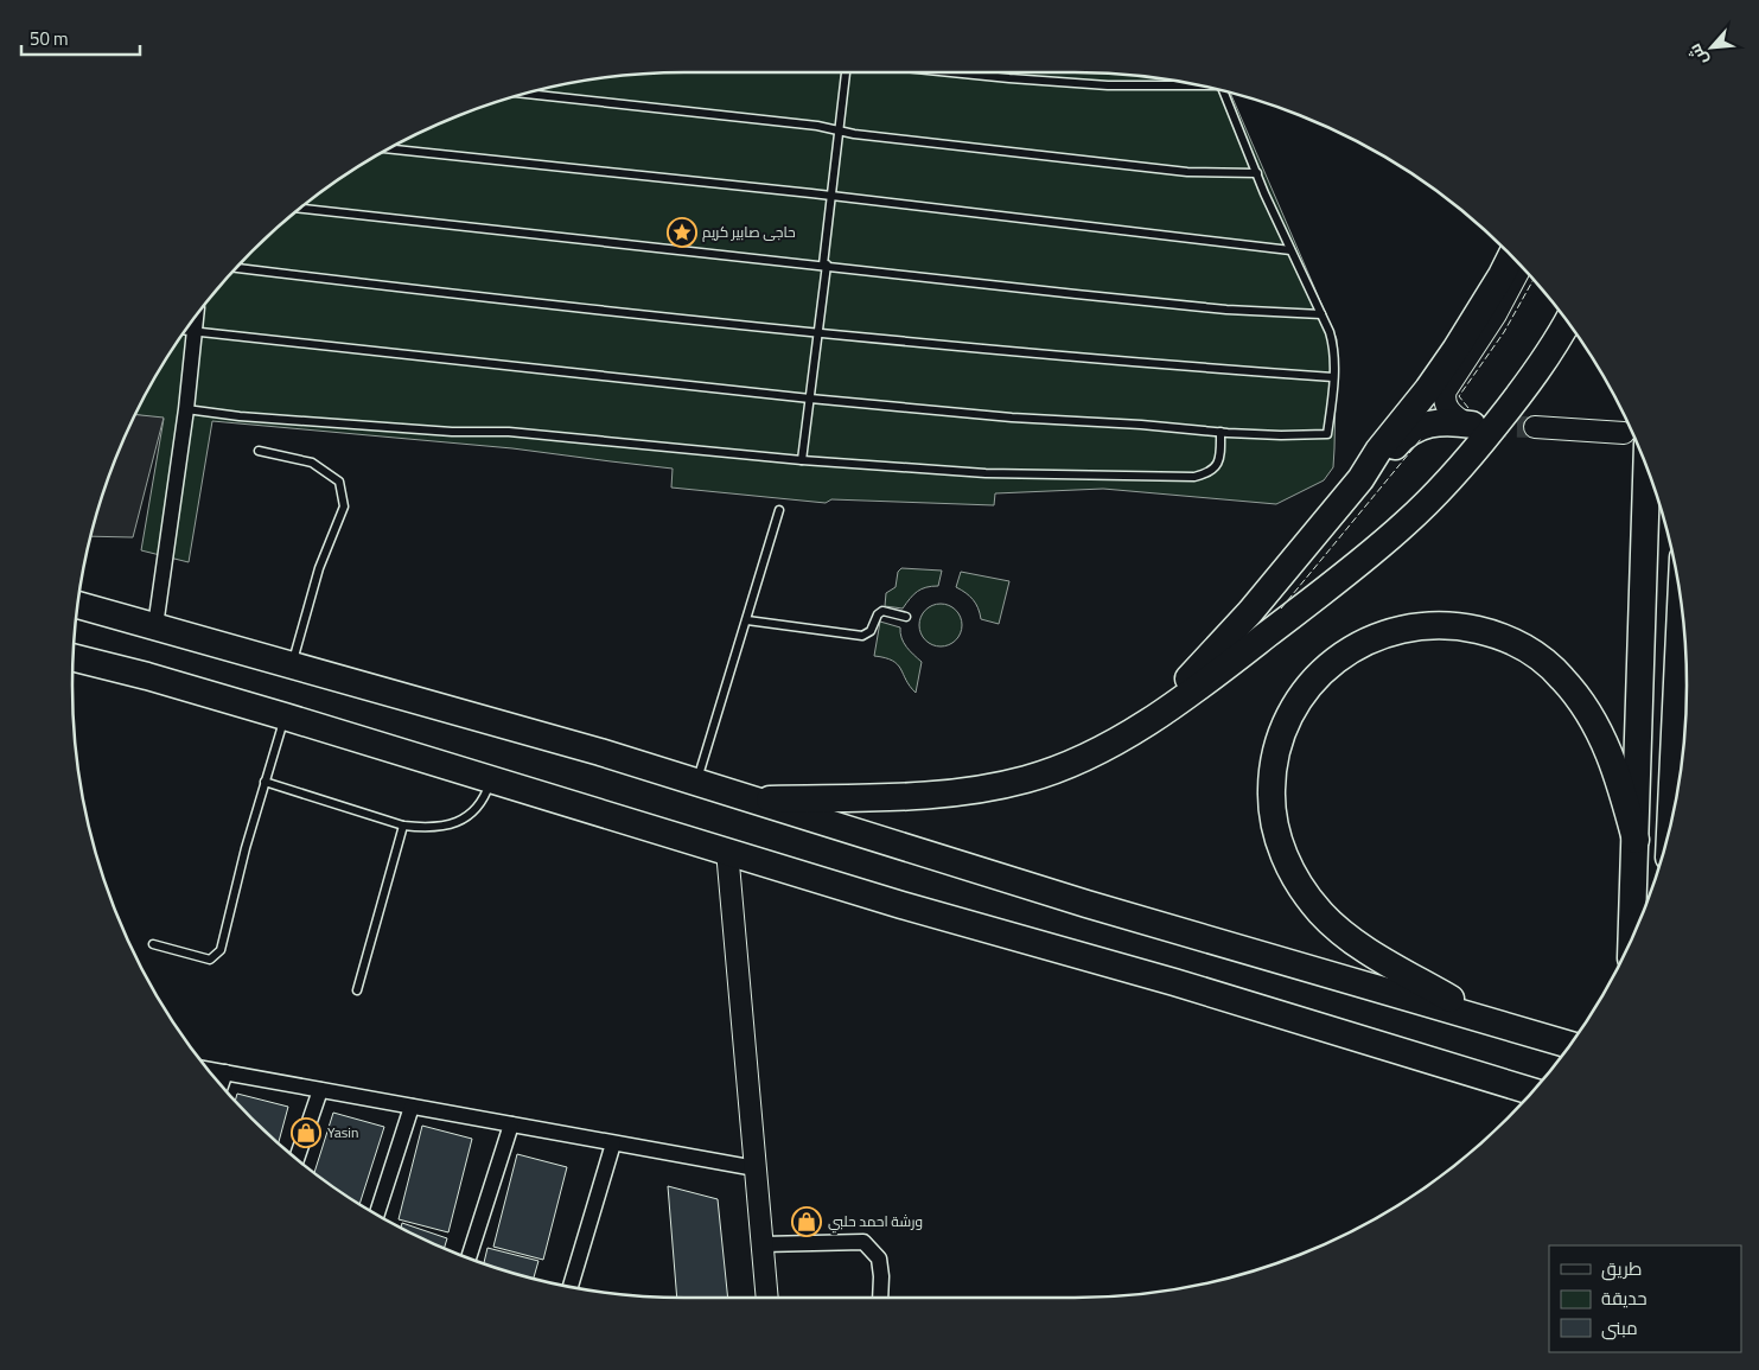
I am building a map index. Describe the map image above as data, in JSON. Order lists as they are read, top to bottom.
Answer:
{
  "places": {
    "place": ["حاجی صابیر کریم"],
    "shop": ["Yasin", "ورشة احمد حلبي"]
  },
  "legend": ["طريق", "حديقة", "مبنى"],
  "scale_bar": "50 m",
  "north": "bottom left"
}
